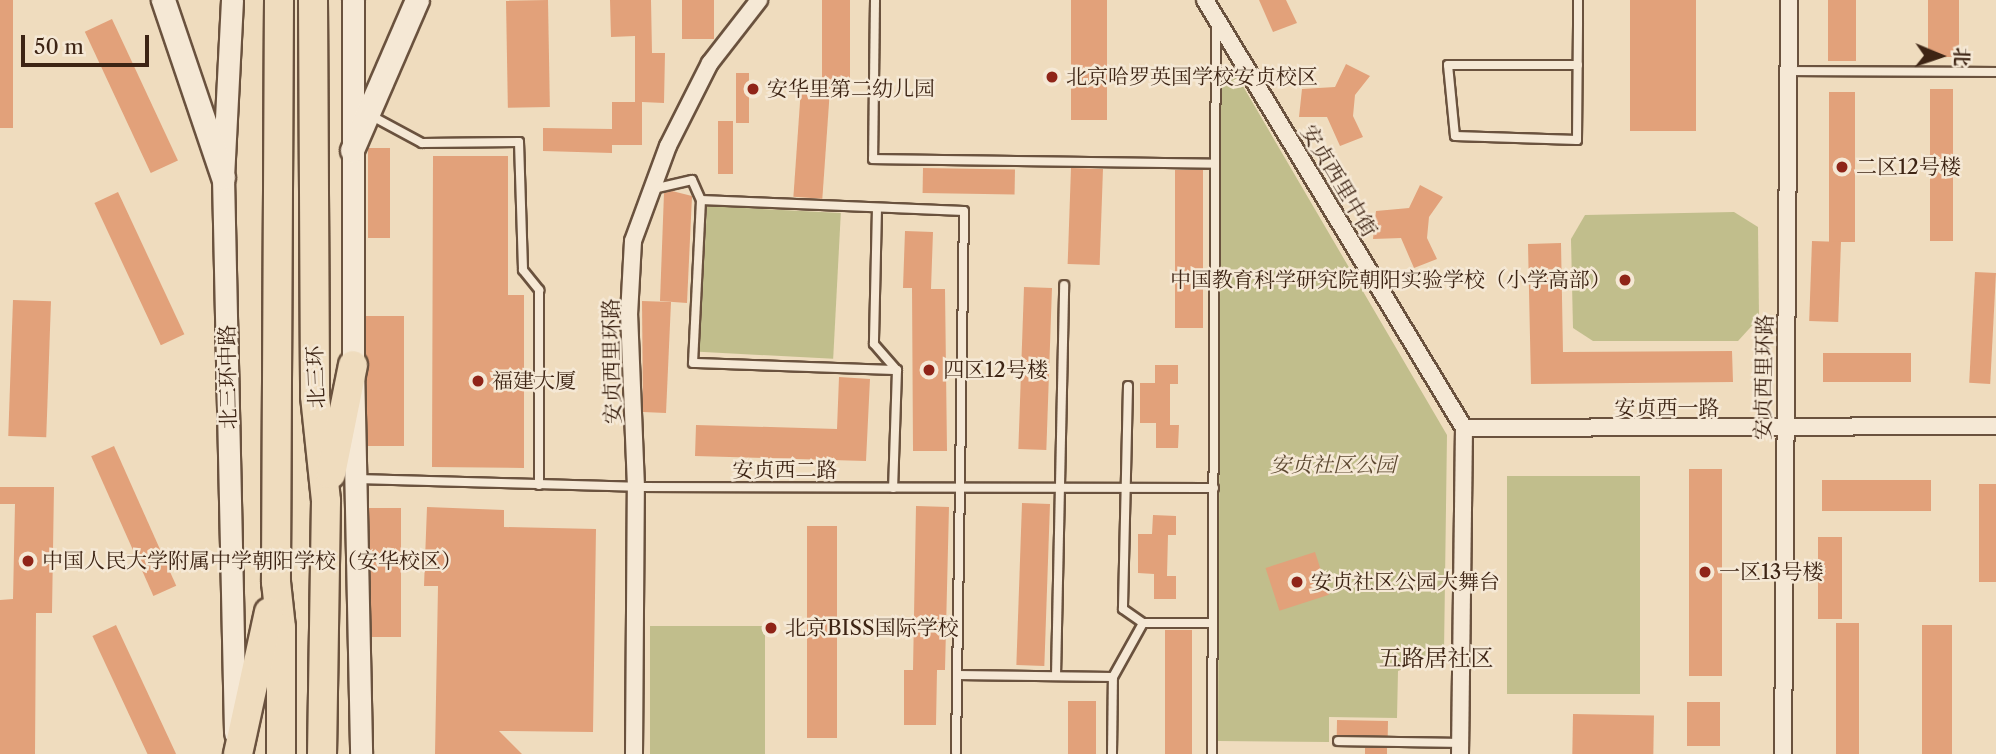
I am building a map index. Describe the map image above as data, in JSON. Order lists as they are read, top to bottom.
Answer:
{
  "streets": {
    "highway": ["北三环"],
    "street": [
      "安贞西里中街",
      "安贞西里环路",
      "北三环中路",
      "安贞西一路"
    ],
    "lane": ["安贞西二路"]
  },
  "crossings": [
    ["安贞西里中街", "安贞西一路"],
    ["安贞西里环路", "安贞西一路"],
    ["安贞西里环路", "安贞西二路"]
  ],
  "districts": ["五路居社区"],
  "parks": ["安贞社区公园"],
  "places": [
    "北京哈罗英国学校安贞校区",
    "安华里第二幼儿园",
    "二区12号楼",
    "中国教育科学研究院朝阳实验学校（小学高部）",
    "四区12号楼",
    "福建大厦",
    "中国人民大学附属中学朝阳学校（安华校区）",
    "一区13号楼",
    "安贞社区公园大舞台",
    "北京BISS国际学校"
  ],
  "scale_bar": "50 m",
  "north": "right"
}
